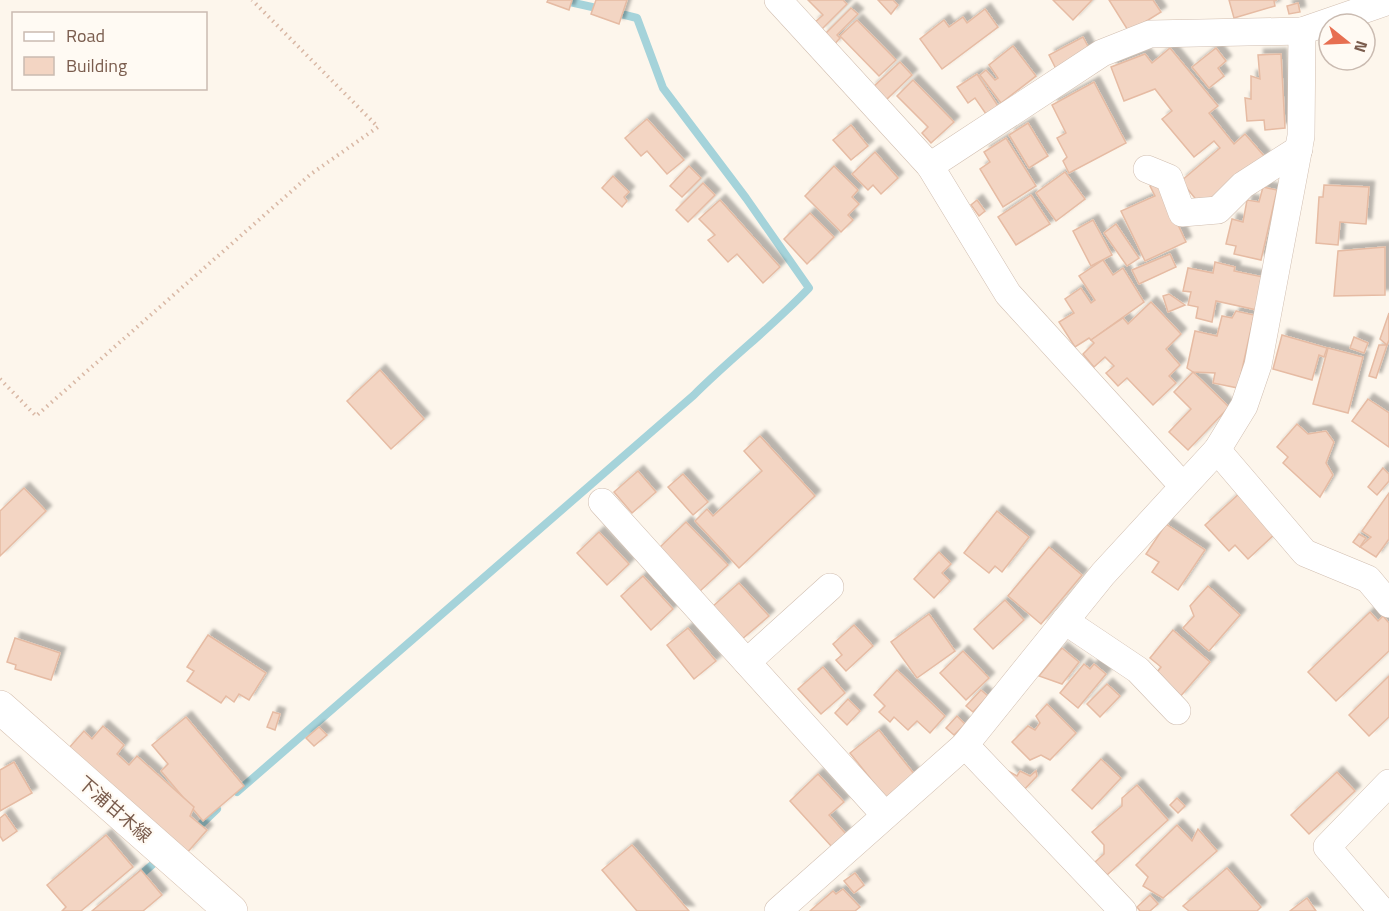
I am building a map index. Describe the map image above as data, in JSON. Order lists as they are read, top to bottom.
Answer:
{
  "streets": {
    "main road": ["下浦甘木線"]
  },
  "legend": ["Road", "Building"],
  "north": "right"
}
